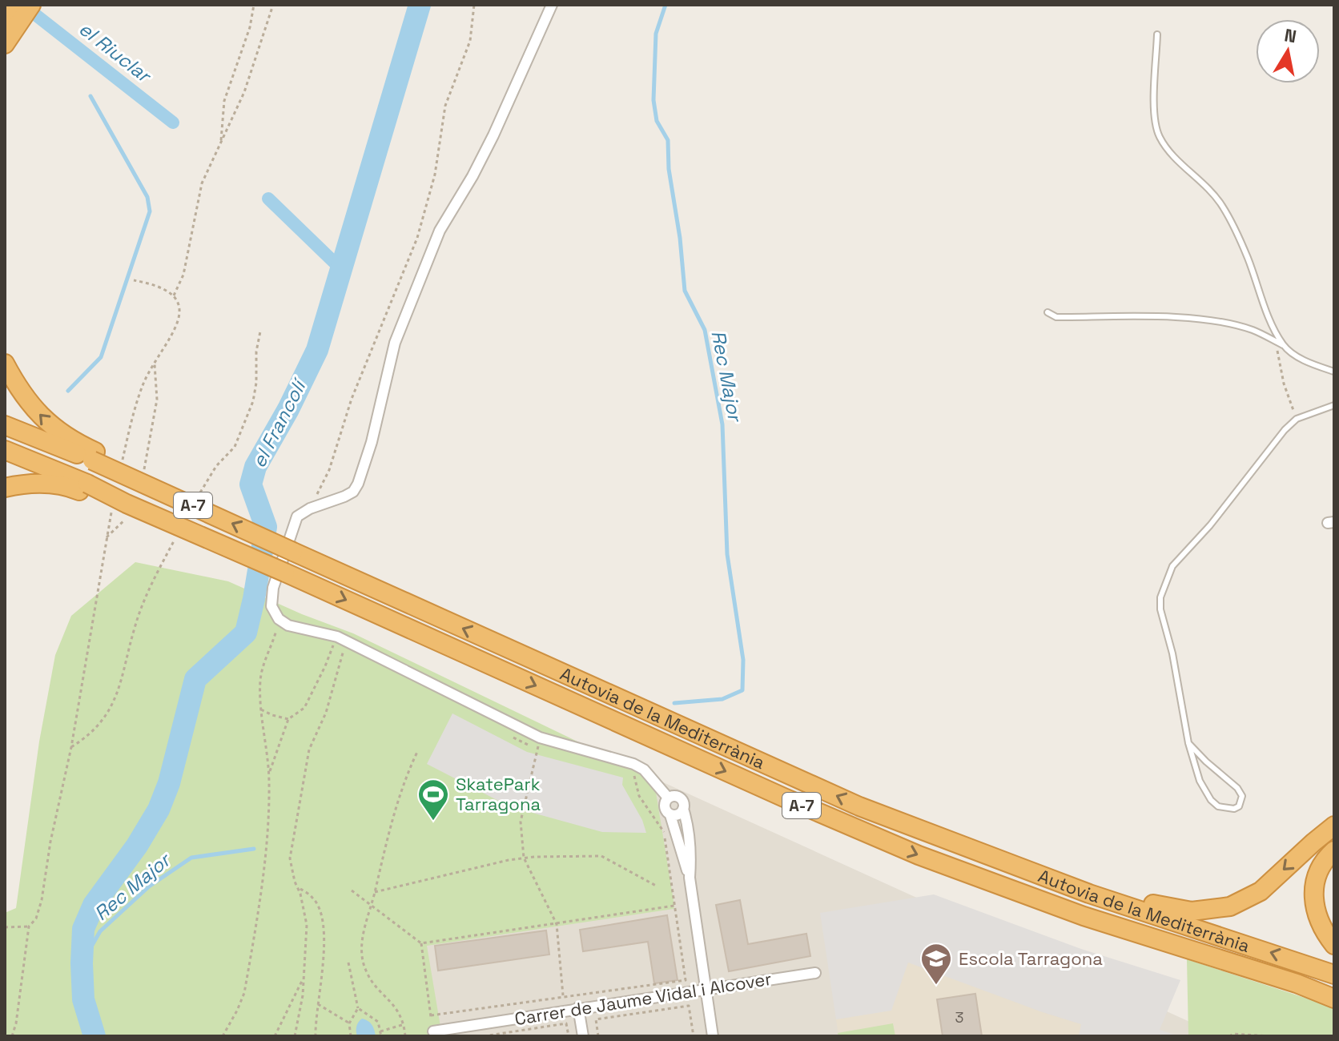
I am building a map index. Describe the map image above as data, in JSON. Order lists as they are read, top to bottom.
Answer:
{
  "streets": {
    "highway": ["A-7", "Autovia de la Mediterrània"],
    "street": ["Carrer de Jaume Vidal i Alcover"]
  },
  "water": ["el Riuclar", "Rec Major", "el Francolí"],
  "places": {
    "sports": ["SkatePark Tarragona"],
    "school or university": ["Escola Tarragona"]
  },
  "house_numbers": ["3"],
  "north": "top"
}
